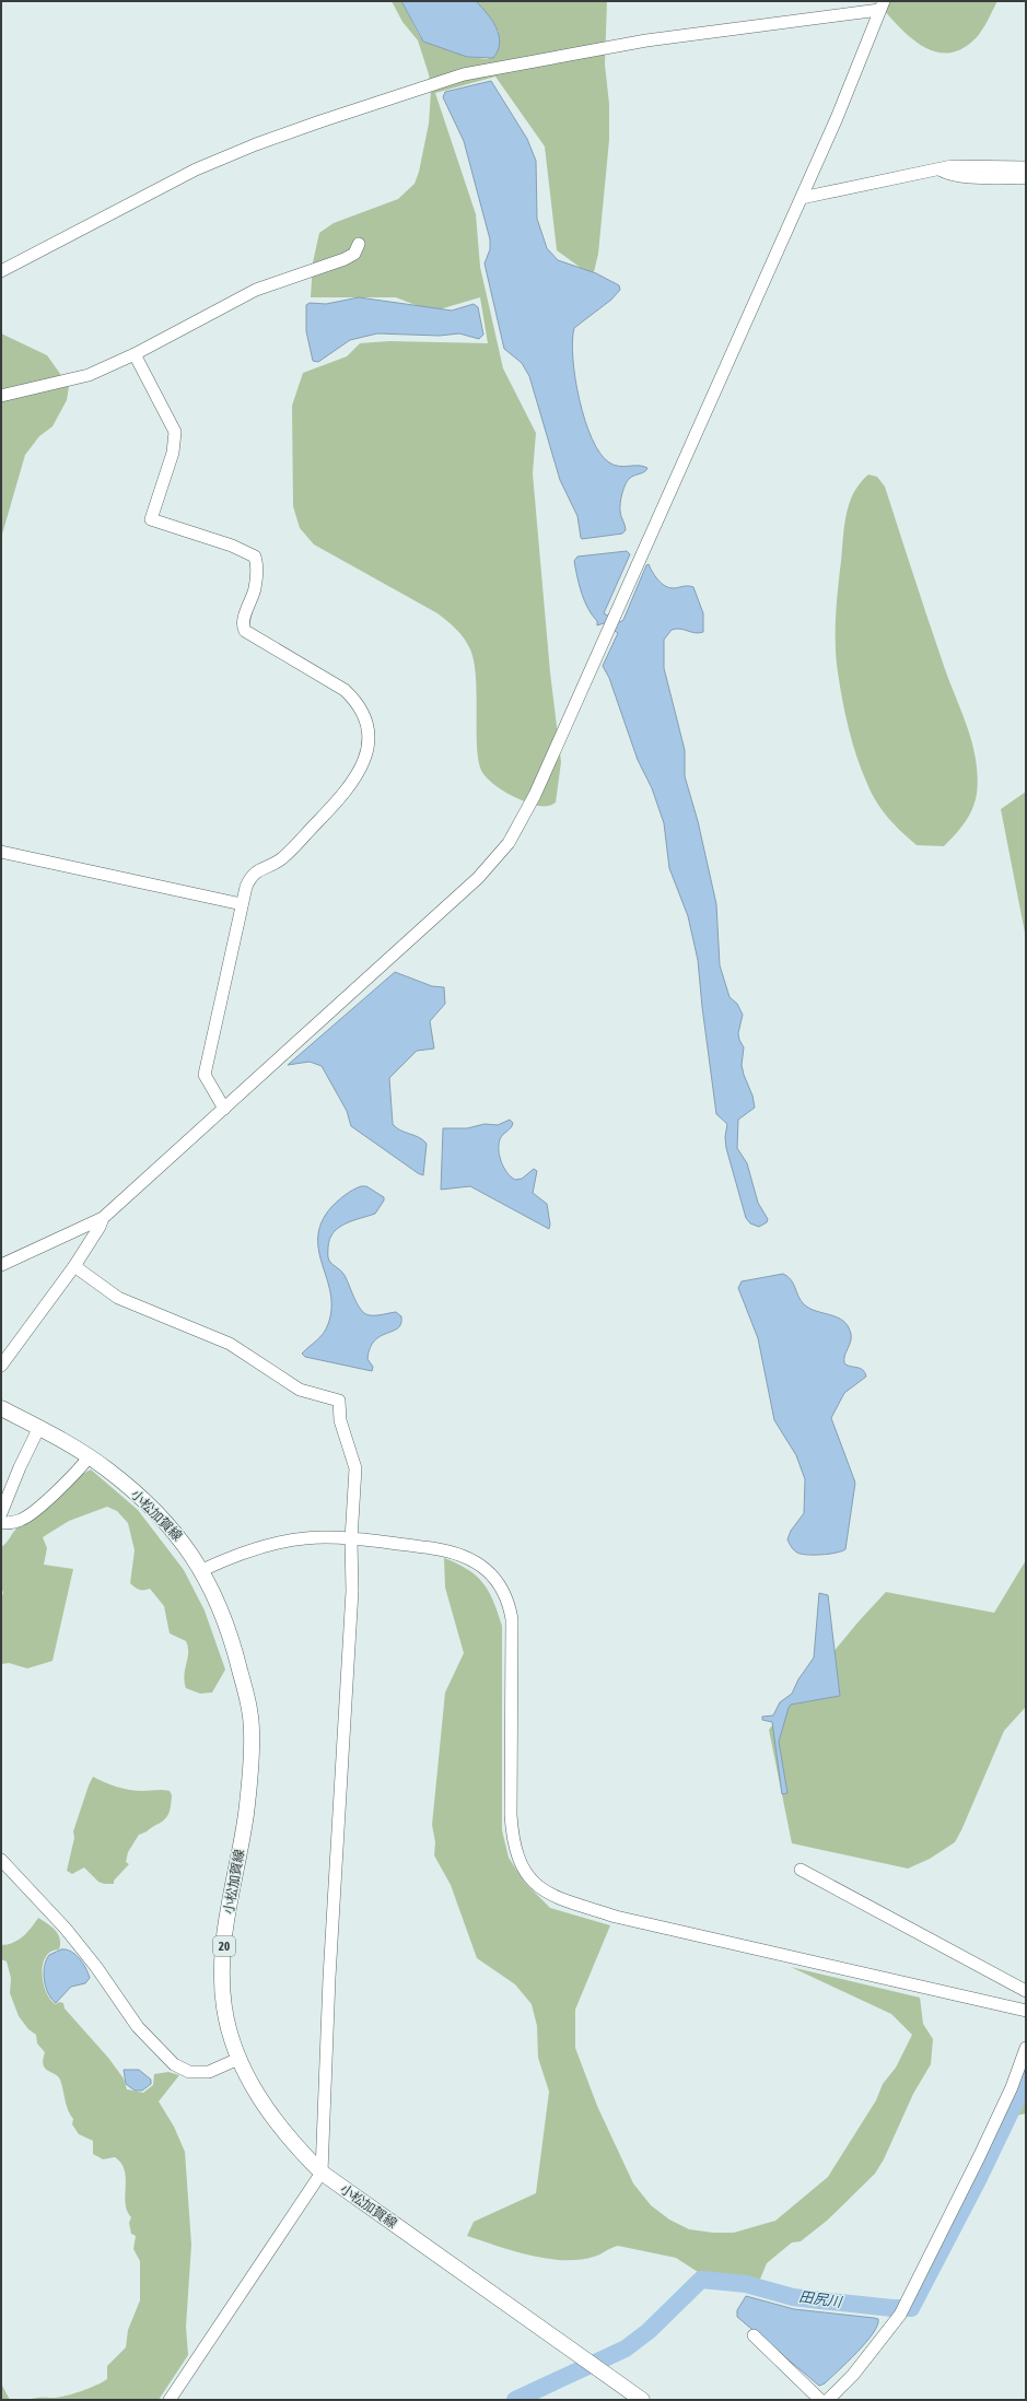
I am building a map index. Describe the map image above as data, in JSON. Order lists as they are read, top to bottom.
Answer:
{
  "streets": {
    "main road": ["小松加賀線", "20"]
  },
  "water": ["田尻川"]
}
